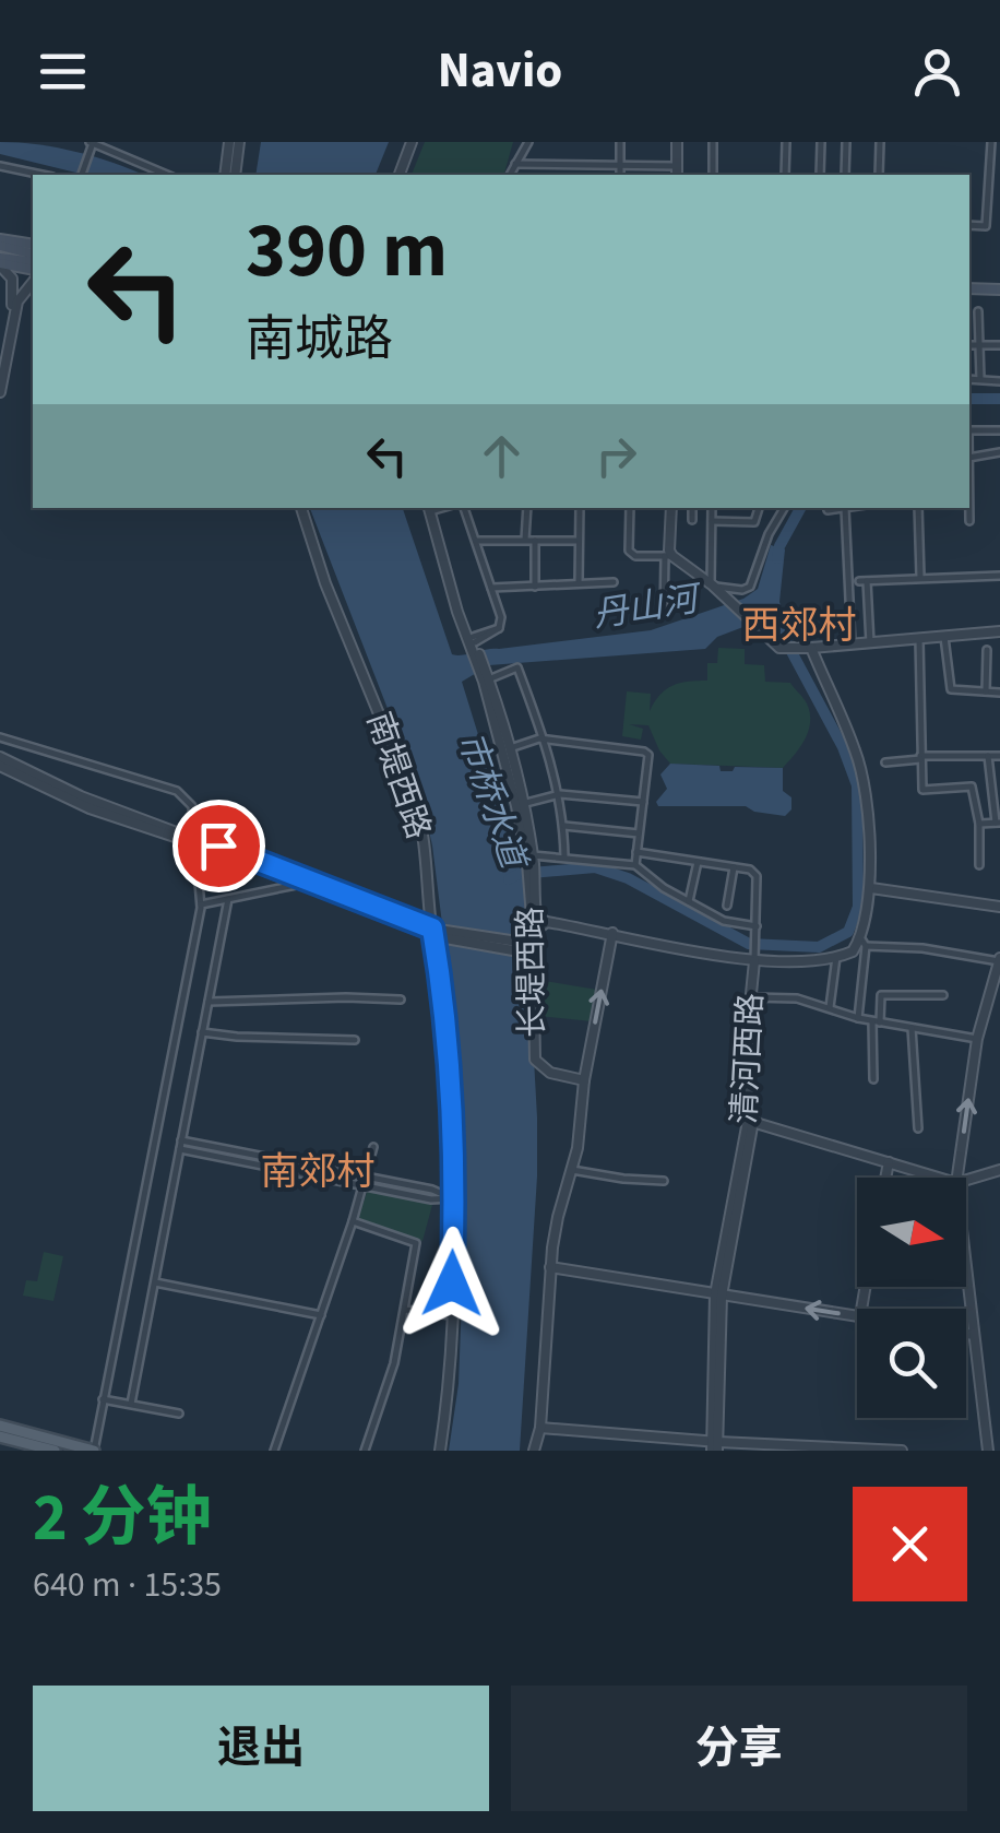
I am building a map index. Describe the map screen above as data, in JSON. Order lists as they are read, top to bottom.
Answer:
{
  "streets": {
    "street": ["南堤西路", "长堤西路", "清河西路"]
  },
  "districts": ["西郊村", "南郊村"],
  "water": ["丹山河", "市桥水道"],
  "north": "right",
  "page": {
    "header": "Navio",
    "turn": ["390 m", "南城路"],
    "heading": ["2 分钟", "640 m · 15:35"],
    "buttons": ["退出", "分享"]
  }
}
